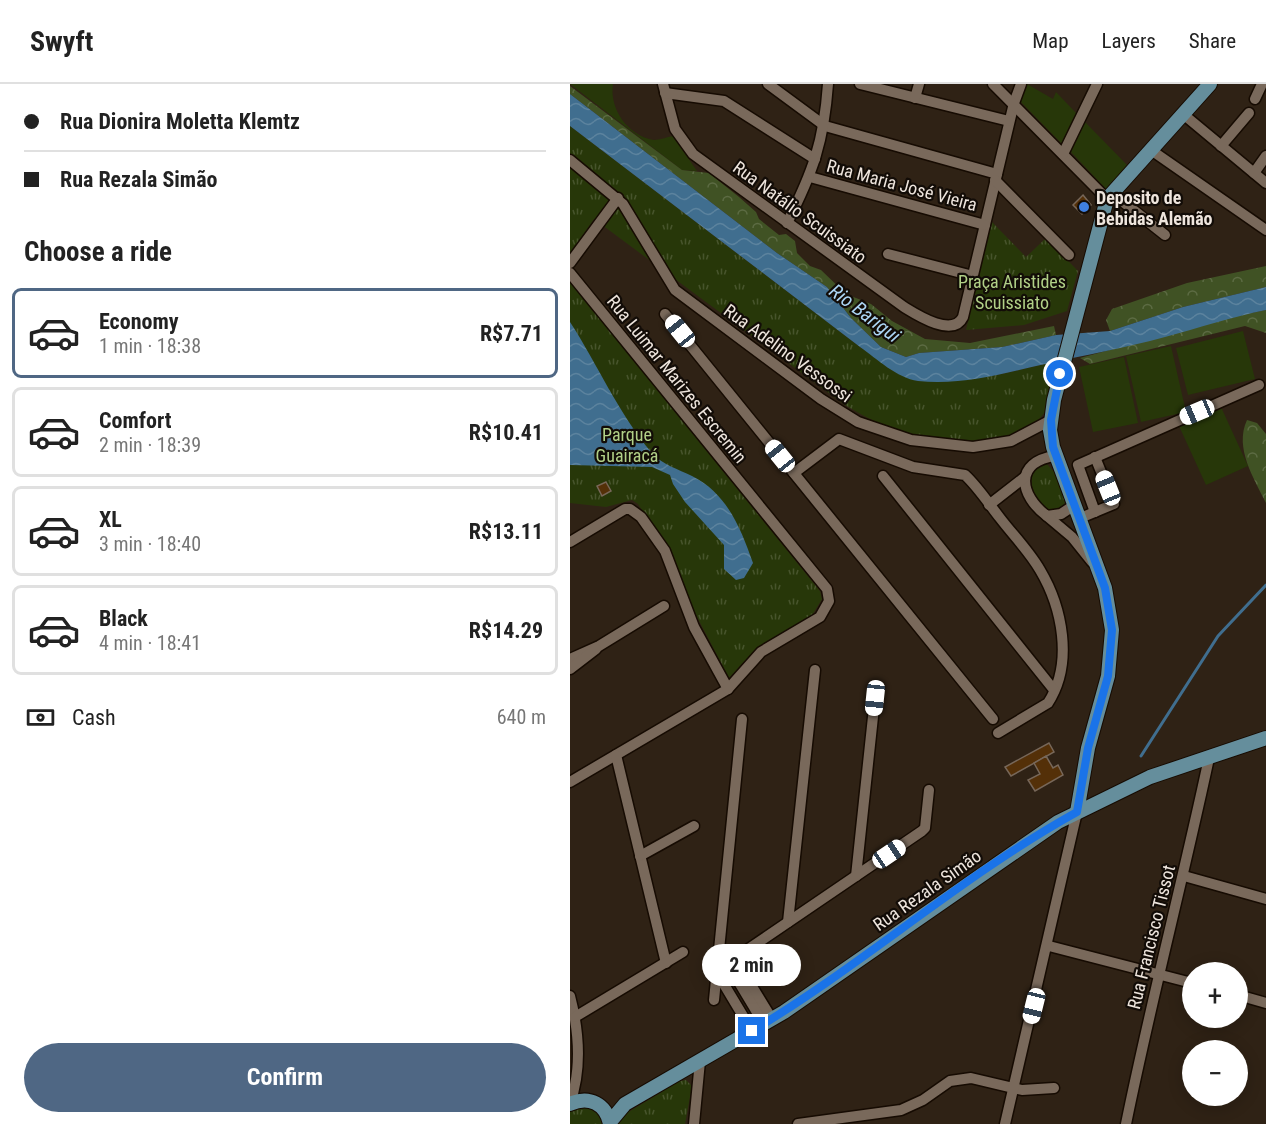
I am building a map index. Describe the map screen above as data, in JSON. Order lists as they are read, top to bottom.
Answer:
{
  "streets": {
    "main road": ["Rua Rezala Simão"],
    "street": [
      "Rua Maria José Vieira",
      "Rua Natálio Scuissiato",
      "Rua Adelino Vessossi",
      "Rua Luimar Marizes Escremin",
      "Rua Francisco Tissot"
    ]
  },
  "crossings": [
    ["Rua Rezala Simão", "Rua Francisco Tissot"]
  ],
  "water": ["Rio Barigui"],
  "parks": ["Praça Aristides Scuissiato", "Parque Guairacá"],
  "places": ["Deposito de Bebidas Alemão"],
  "page": {
    "header": "Swyft",
    "nav": ["Map", "Layers", "Share"],
    "banner": ["Rua Dionira Moletta Klemtz", "Rua Rezala Simão"],
    "heading": "Choose a ride",
    "list": [
      {
        "name": "Economy",
        "note": "1 min · 18:38",
        "value": "R$7.71"
      },
      {
        "name": "Comfort",
        "note": "2 min · 18:39",
        "value": "R$10.41"
      },
      {
        "name": "XL",
        "note": "3 min · 18:40",
        "value": "R$13.11"
      },
      {
        "name": "Black",
        "note": "4 min · 18:41",
        "value": "R$14.29"
      }
    ],
    "pay": ["Cash", "640 m"],
    "bubble": "2 min",
    "map_buttons": ["+", "−"],
    "buttons": "Confirm"
  }
}
